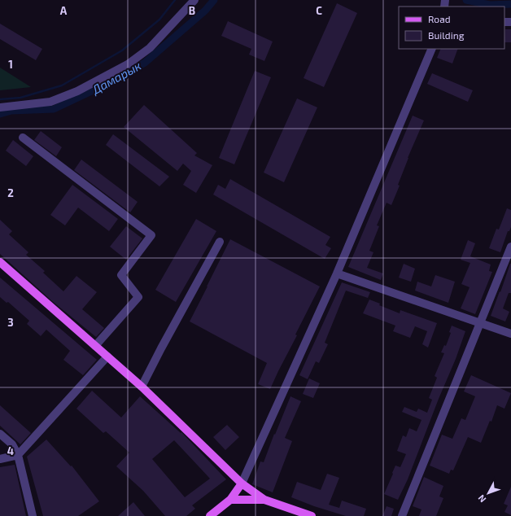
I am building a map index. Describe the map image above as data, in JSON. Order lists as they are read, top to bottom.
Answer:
{
  "water": ["Дамарык"],
  "legend": ["Road", "Building"],
  "north": "bottom left",
  "grid": {
    "columns": ["A", "B", "C"],
    "rows": [
      "1",
      "2",
      "3",
      "4"
    ]
  }
}
